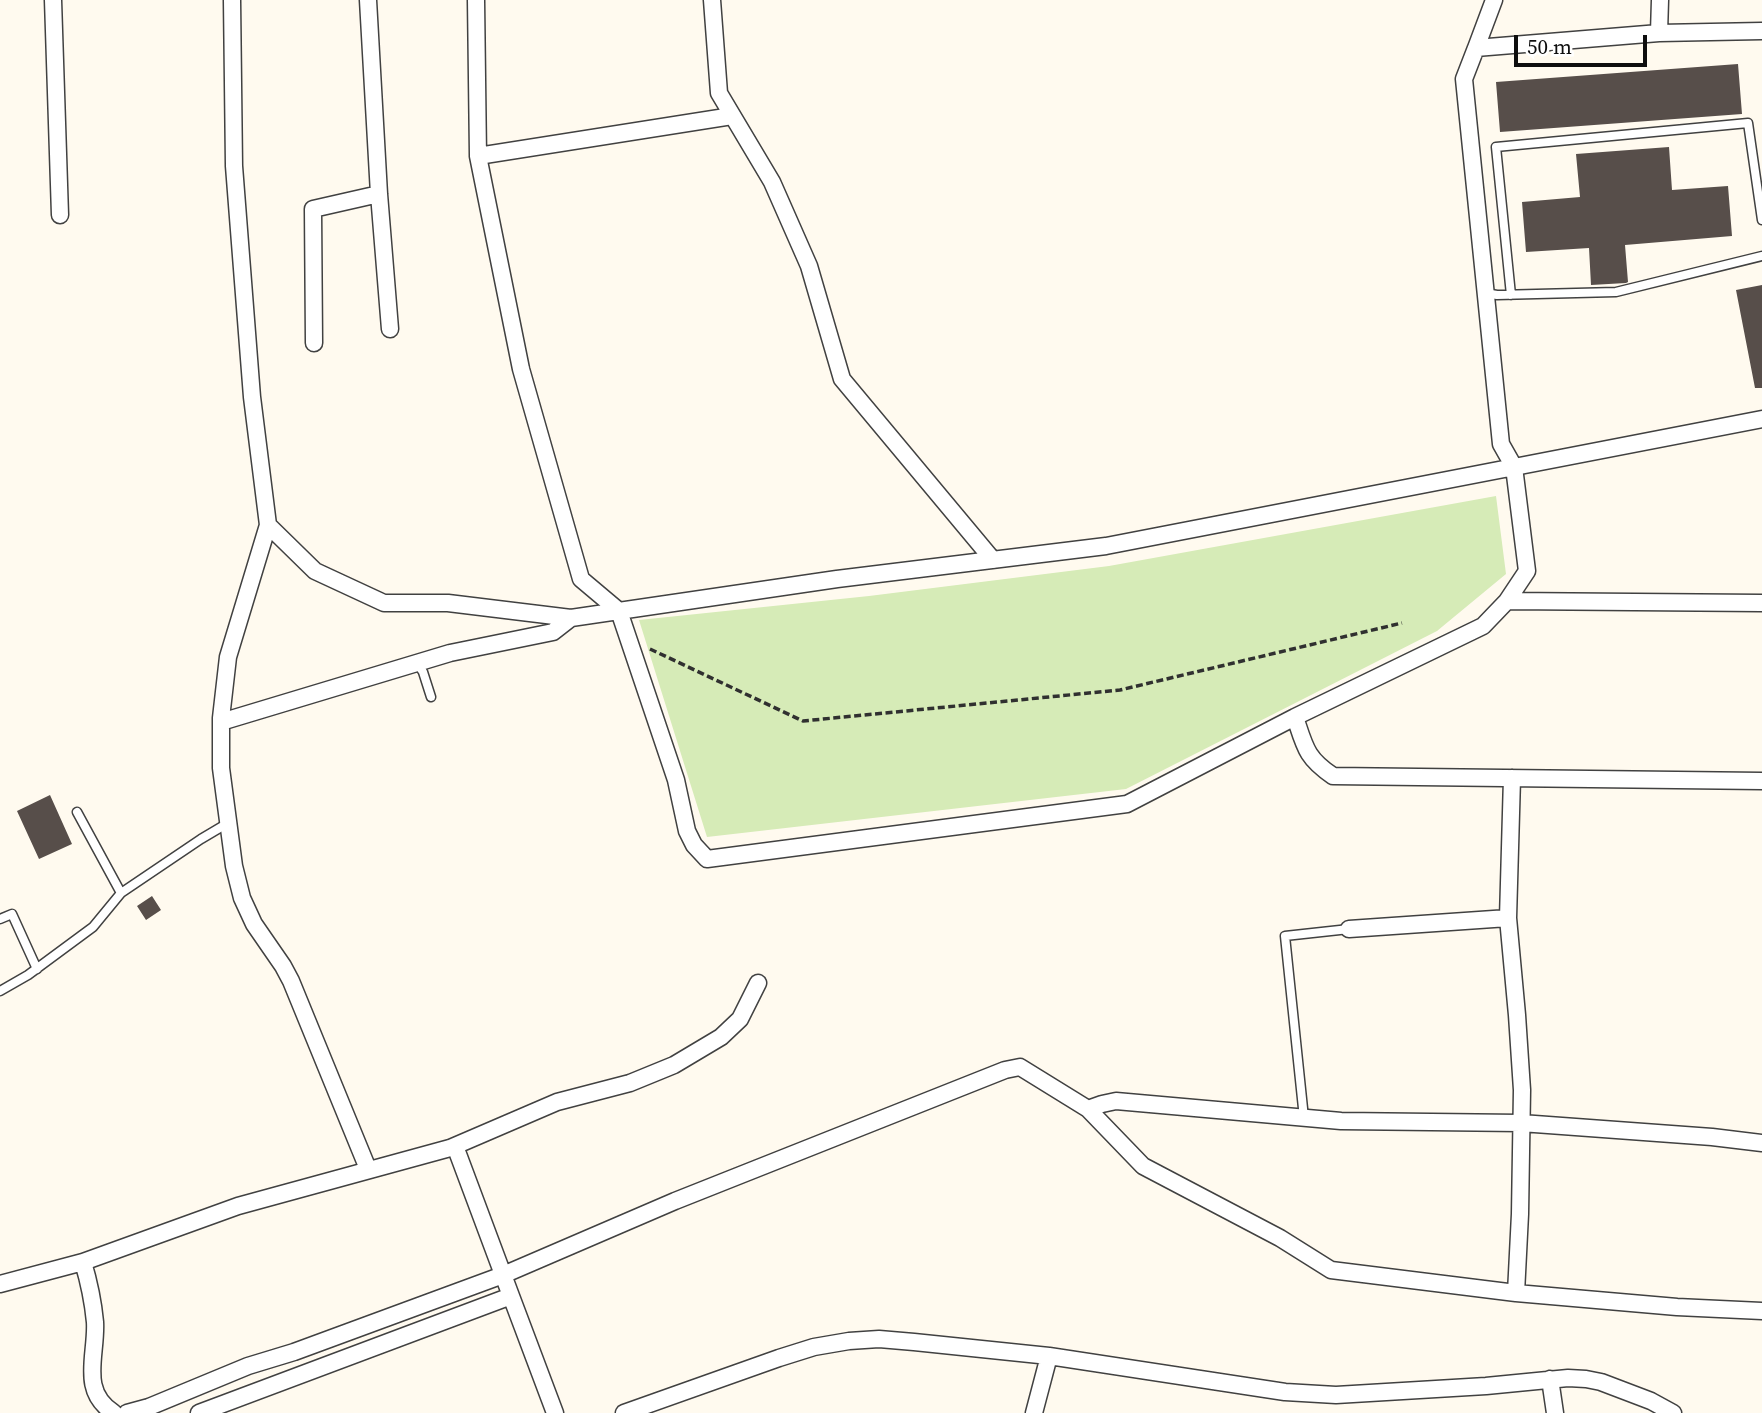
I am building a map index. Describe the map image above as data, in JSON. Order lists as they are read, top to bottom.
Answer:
{
  "scale_bar": "50 m"
}
